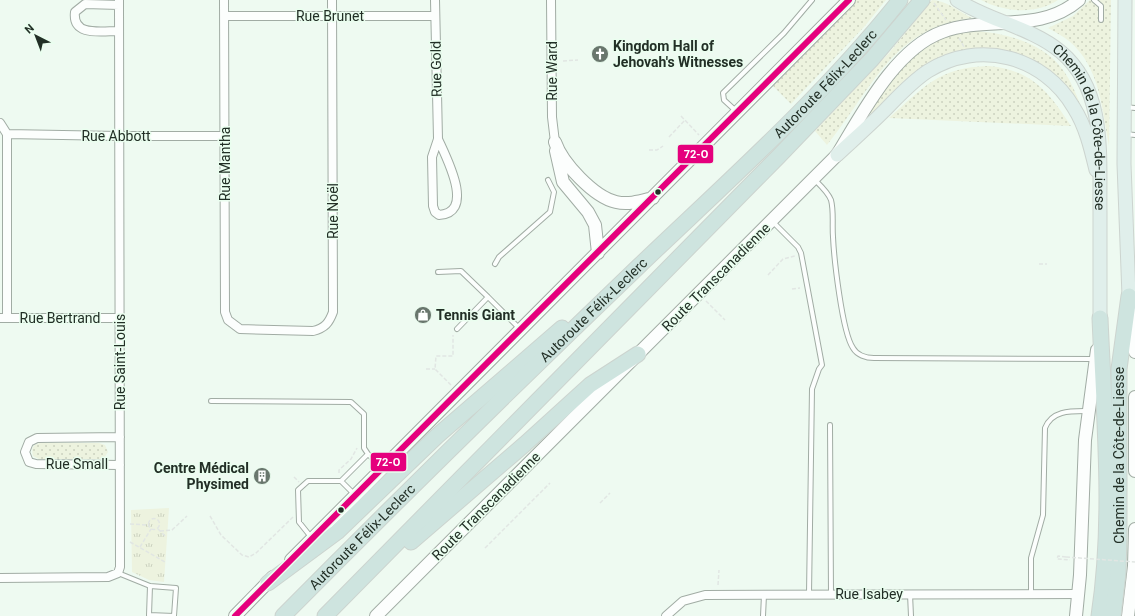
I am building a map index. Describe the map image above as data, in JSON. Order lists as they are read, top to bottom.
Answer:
{
  "streets": {
    "highway": ["Autoroute Félix-Leclerc", "Chemin de la Côte-de-Liesse"],
    "main road": ["Route Transcanadienne"],
    "street": [
      "Rue Brunet",
      "Rue Gold",
      "Rue Ward",
      "Rue Abbott",
      "Rue Mantha",
      "Rue Noël",
      "Rue Bertrand",
      "Rue Saint-Louis",
      "Rue Small",
      "Rue Isabey"
    ]
  },
  "crossings": [
    ["Rue Brunet", "Rue Gold"],
    ["Rue Brunet", "Rue Mantha"],
    ["Rue Brunet", "Rue Noël"],
    ["Chemin de la Côte-de-Liesse", "Route Transcanadienne"],
    ["Chemin de la Côte-de-Liesse", "Rue Isabey"],
    ["Rue Abbott", "Rue Mantha"],
    ["Rue Abbott", "Rue Saint-Louis"],
    ["Rue Mantha", "Rue Noël"],
    ["Rue Bertrand", "Rue Saint-Louis"],
    ["Rue Saint-Louis", "Rue Small"]
  ],
  "places": {
    "church": ["Kingdom Hall of Jehovah's Witnesses"],
    "shop": ["Tennis Giant"],
    "building": ["Centre Médical Physimed"]
  },
  "lines": ["transit line 72-O"],
  "north": "top left"
}
